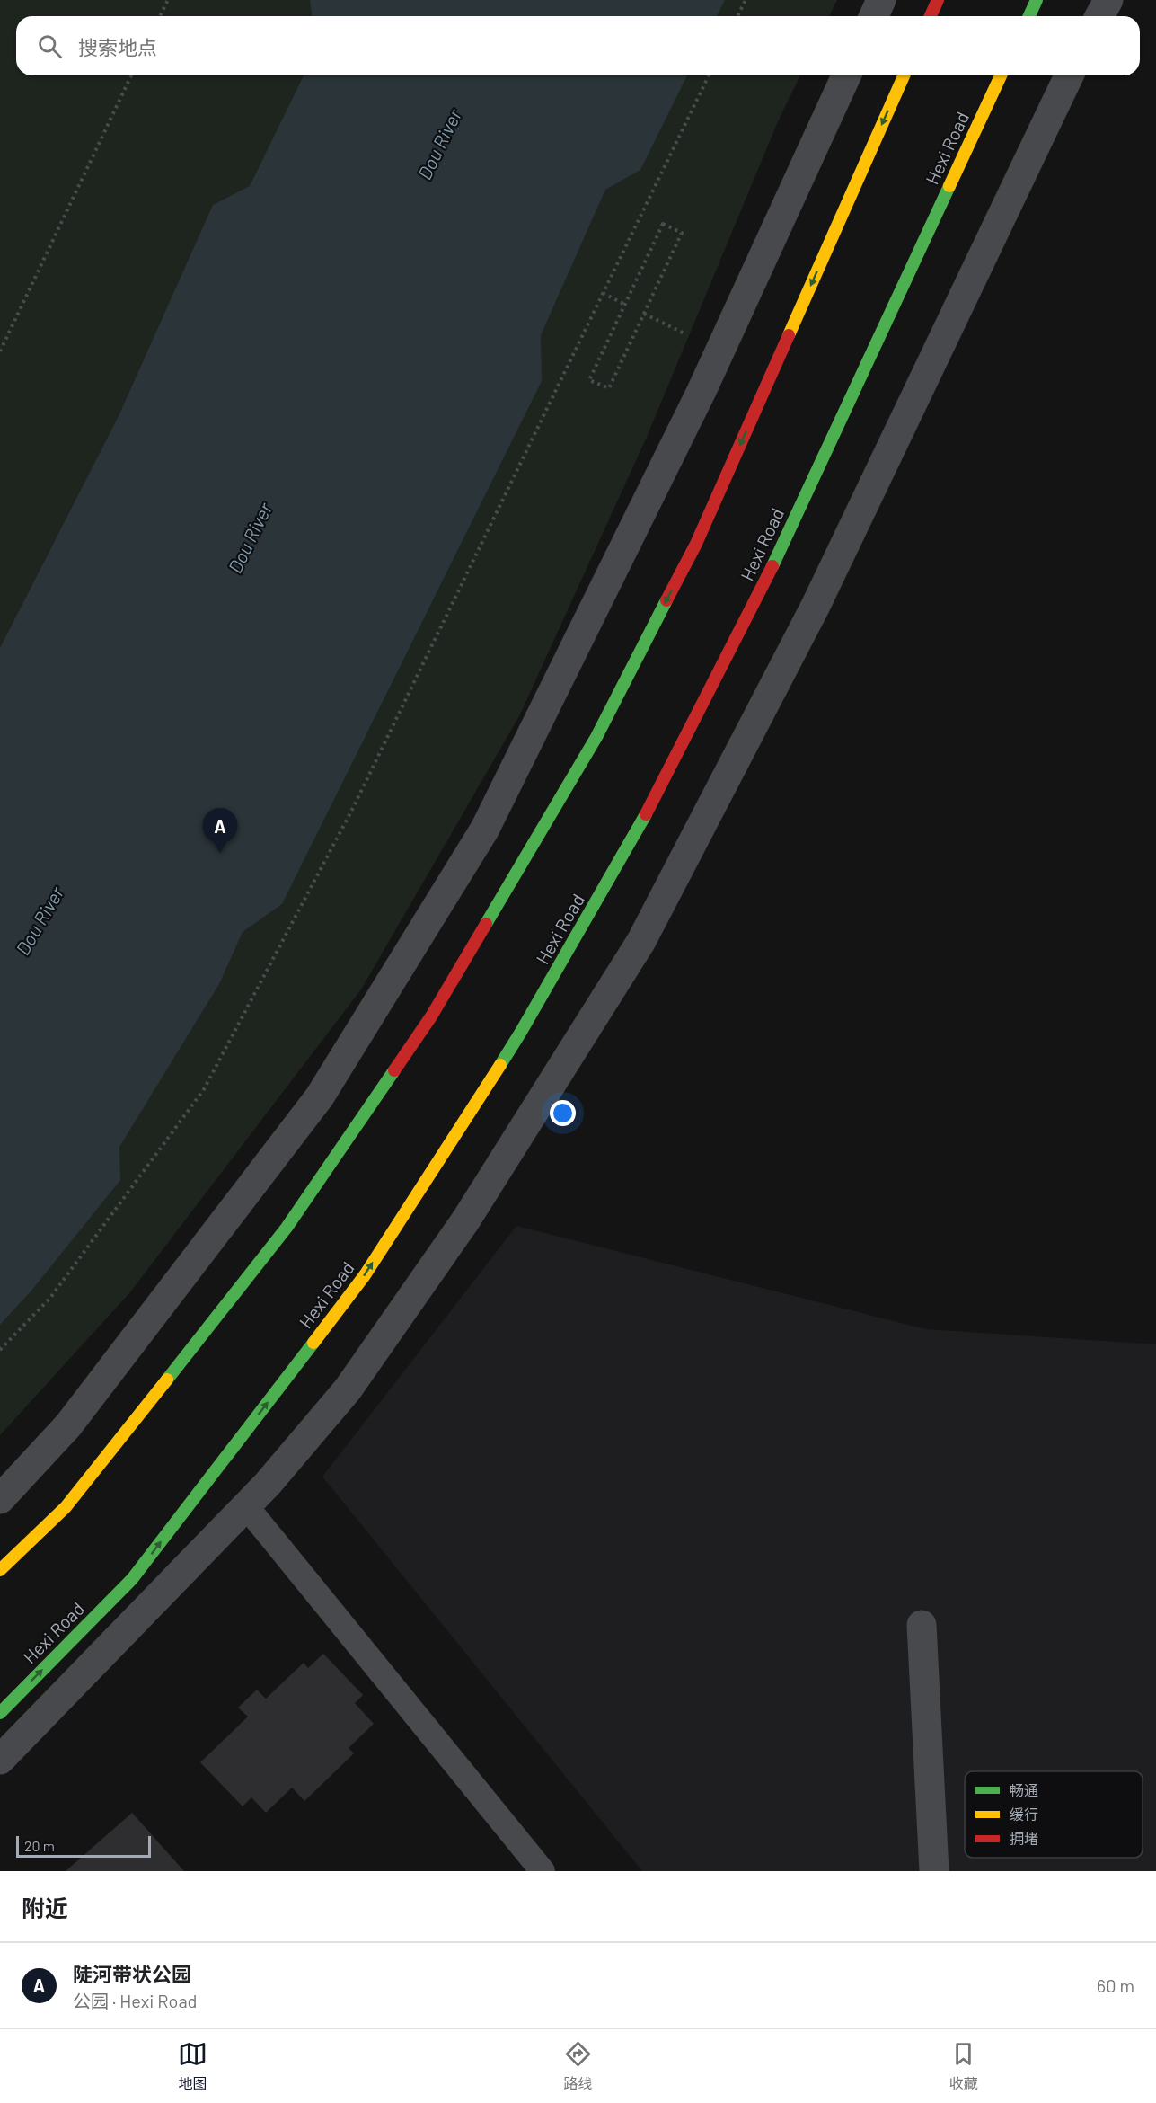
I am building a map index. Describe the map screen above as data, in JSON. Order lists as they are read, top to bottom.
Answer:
{
  "streets": {
    "main road": ["Hexi Road"]
  },
  "water": ["Dou River"],
  "legend": ["畅通", "缓行", "拥堵"],
  "scale_bar": "20 m",
  "page": {
    "search": "搜索地点",
    "pins": "A",
    "scale": "20 m",
    "heading": "附近",
    "list": [
      {
        "mark": "A",
        "name": "陡河带状公园",
        "note": "公园 · Hexi Road",
        "value": "60 m"
      }
    ],
    "nav": ["地图", "路线", "收藏"]
  }
}
